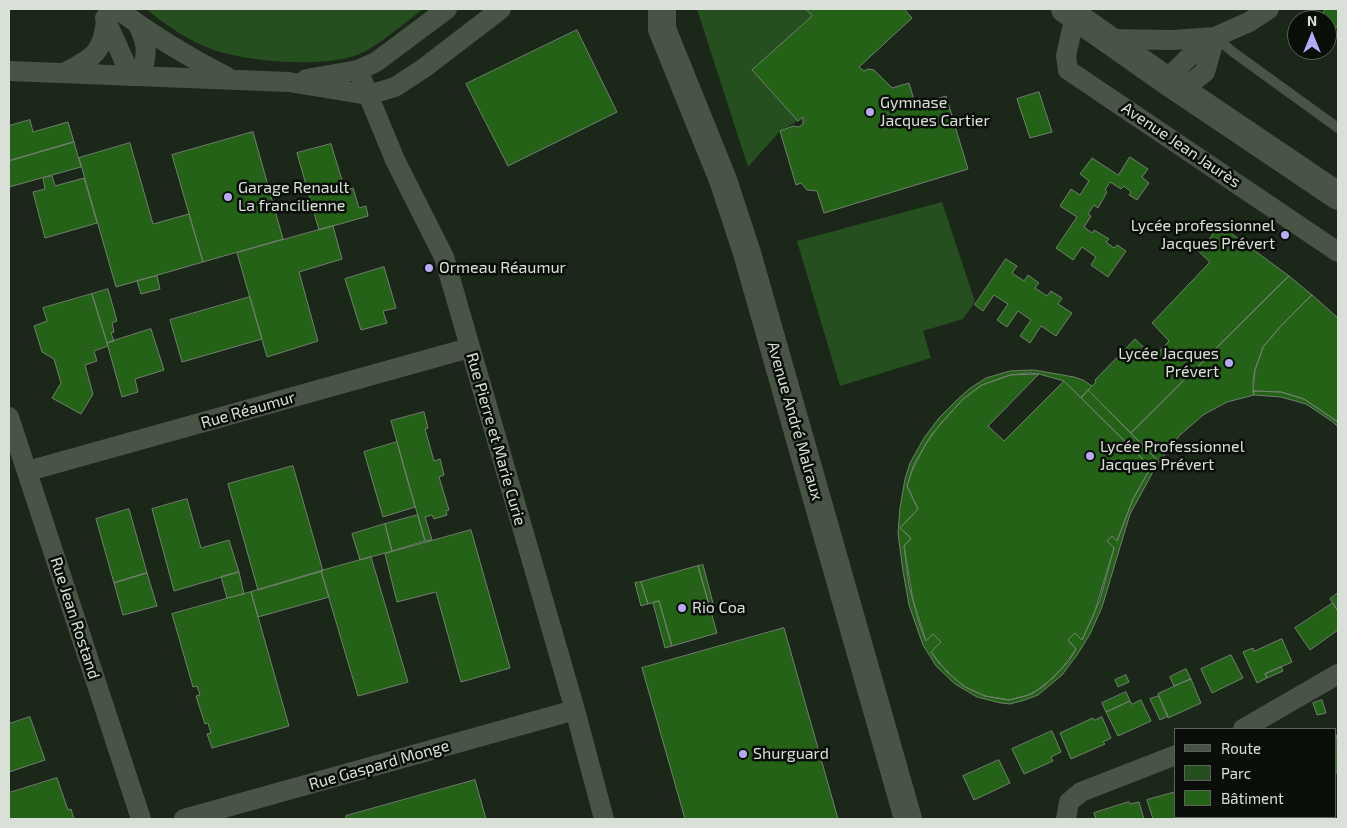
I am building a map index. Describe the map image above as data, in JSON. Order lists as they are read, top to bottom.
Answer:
{
  "streets": {
    "street": [
      "Avenue Jean Jaurès",
      "Rue Réaumur",
      "Avenue André Malraux",
      "Rue Pierre et Marie Curie",
      "Rue Jean Rostand",
      "Rue Gaspard Monge"
    ]
  },
  "crossings": [
    ["Rue Réaumur", "Rue Pierre et Marie Curie"],
    ["Rue Réaumur", "Rue Jean Rostand"],
    ["Rue Pierre et Marie Curie", "Rue Gaspard Monge"]
  ],
  "places": [
    "Gymnase Jacques Cartier",
    "Garage Renault La francilienne",
    "Lycée professionnel Jacques Prévert",
    "Ormeau Réaumur",
    "Lycée Jacques Prévert",
    "Lycée Professionnel Jacques Prévert",
    "Rio Coa",
    "Shurguard"
  ],
  "legend": ["Route", "Parc", "Bâtiment"],
  "north": "top"
}
